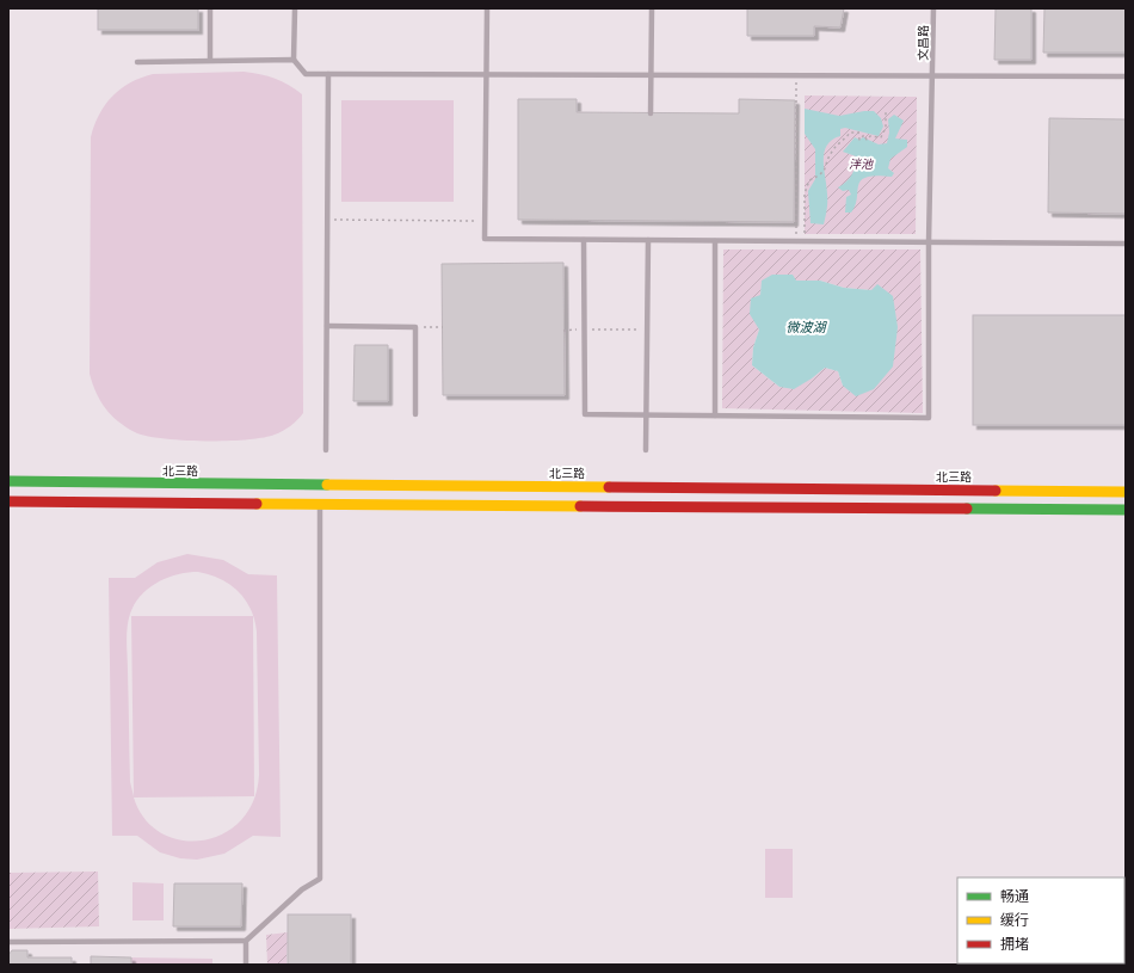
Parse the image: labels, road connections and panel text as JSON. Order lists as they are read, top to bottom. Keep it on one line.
{"streets":{"main road":["北三路"],"lane":["文昌路"]},"water":["微波湖"],"parks":["泮池"],"legend":["畅通","缓行","拥堵"]}
